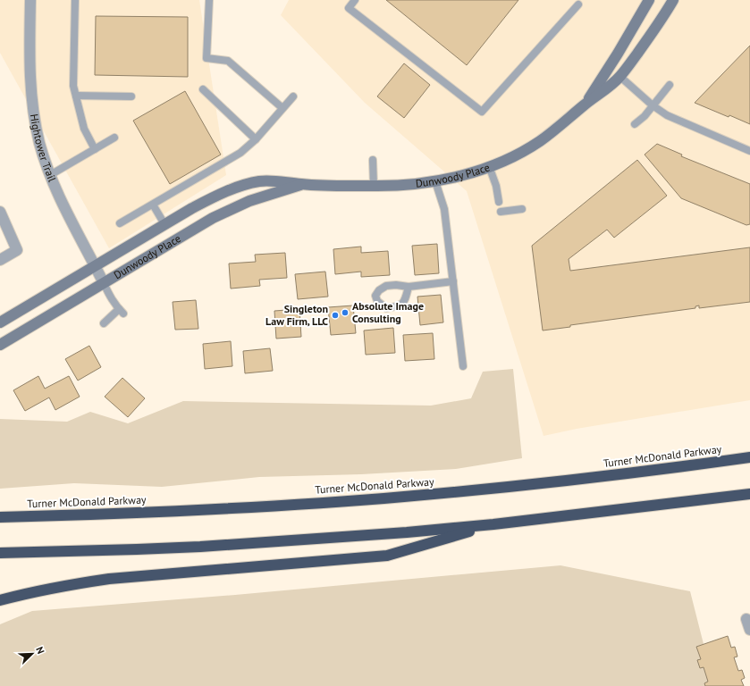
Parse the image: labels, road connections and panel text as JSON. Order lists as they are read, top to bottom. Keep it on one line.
{"streets":{"highway":["Turner McDonald Parkway"],"street":["Hightower Trail","Dunwoody Place"]},"crossings":[["Hightower Trail","Dunwoody Place"]],"places":["Absolute Image Consulting","Singleton Law Firm, LLC"],"north":"top right"}
